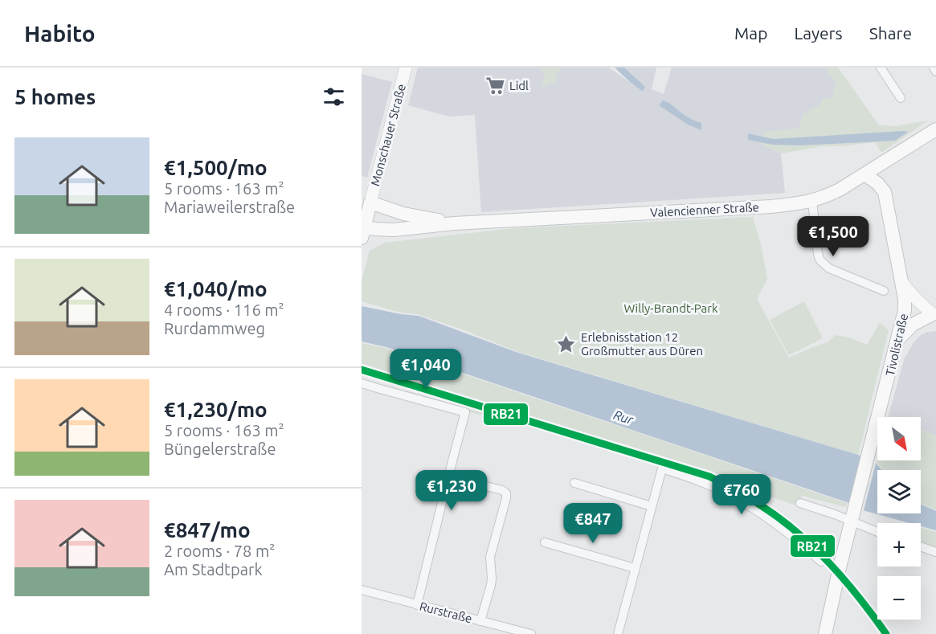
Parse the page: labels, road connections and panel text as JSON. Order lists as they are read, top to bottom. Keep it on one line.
{"streets":{"main road":["Valencienner Straße","Tivolistraße"],"street":["Monschauer Straße","Rurstraße"]},"crossings":[["Monschauer Straße","Valencienner Straße"],["Valencienner Straße","Tivolistraße"]],"water":["Rur"],"parks":["Willy-Brandt-Park"],"places":{"supermarket":["Lidl"],"place":["Erlebnisstation 12 Großmutter aus Düren"]},"lines":["transit line RB21"],"north":"bottom right","page":{"header":"Habito","nav":["Map","Layers","Share"],"heading":"5 homes","list":[{"name":"€1,500/mo","note":"5 rooms · 163 m² · Mariaweilerstraße"},{"name":"€1,040/mo","note":"4 rooms · 116 m² · Rurdammweg"},{"name":"€1,230/mo","note":"5 rooms · 163 m² · Büngelerstraße"},{"name":"€847/mo","note":"2 rooms · 78 m² · Am Stadtpark"}],"price":["€1,500","€1,040","€1,230","€760","€847"],"map_buttons":["+","−"]}}
